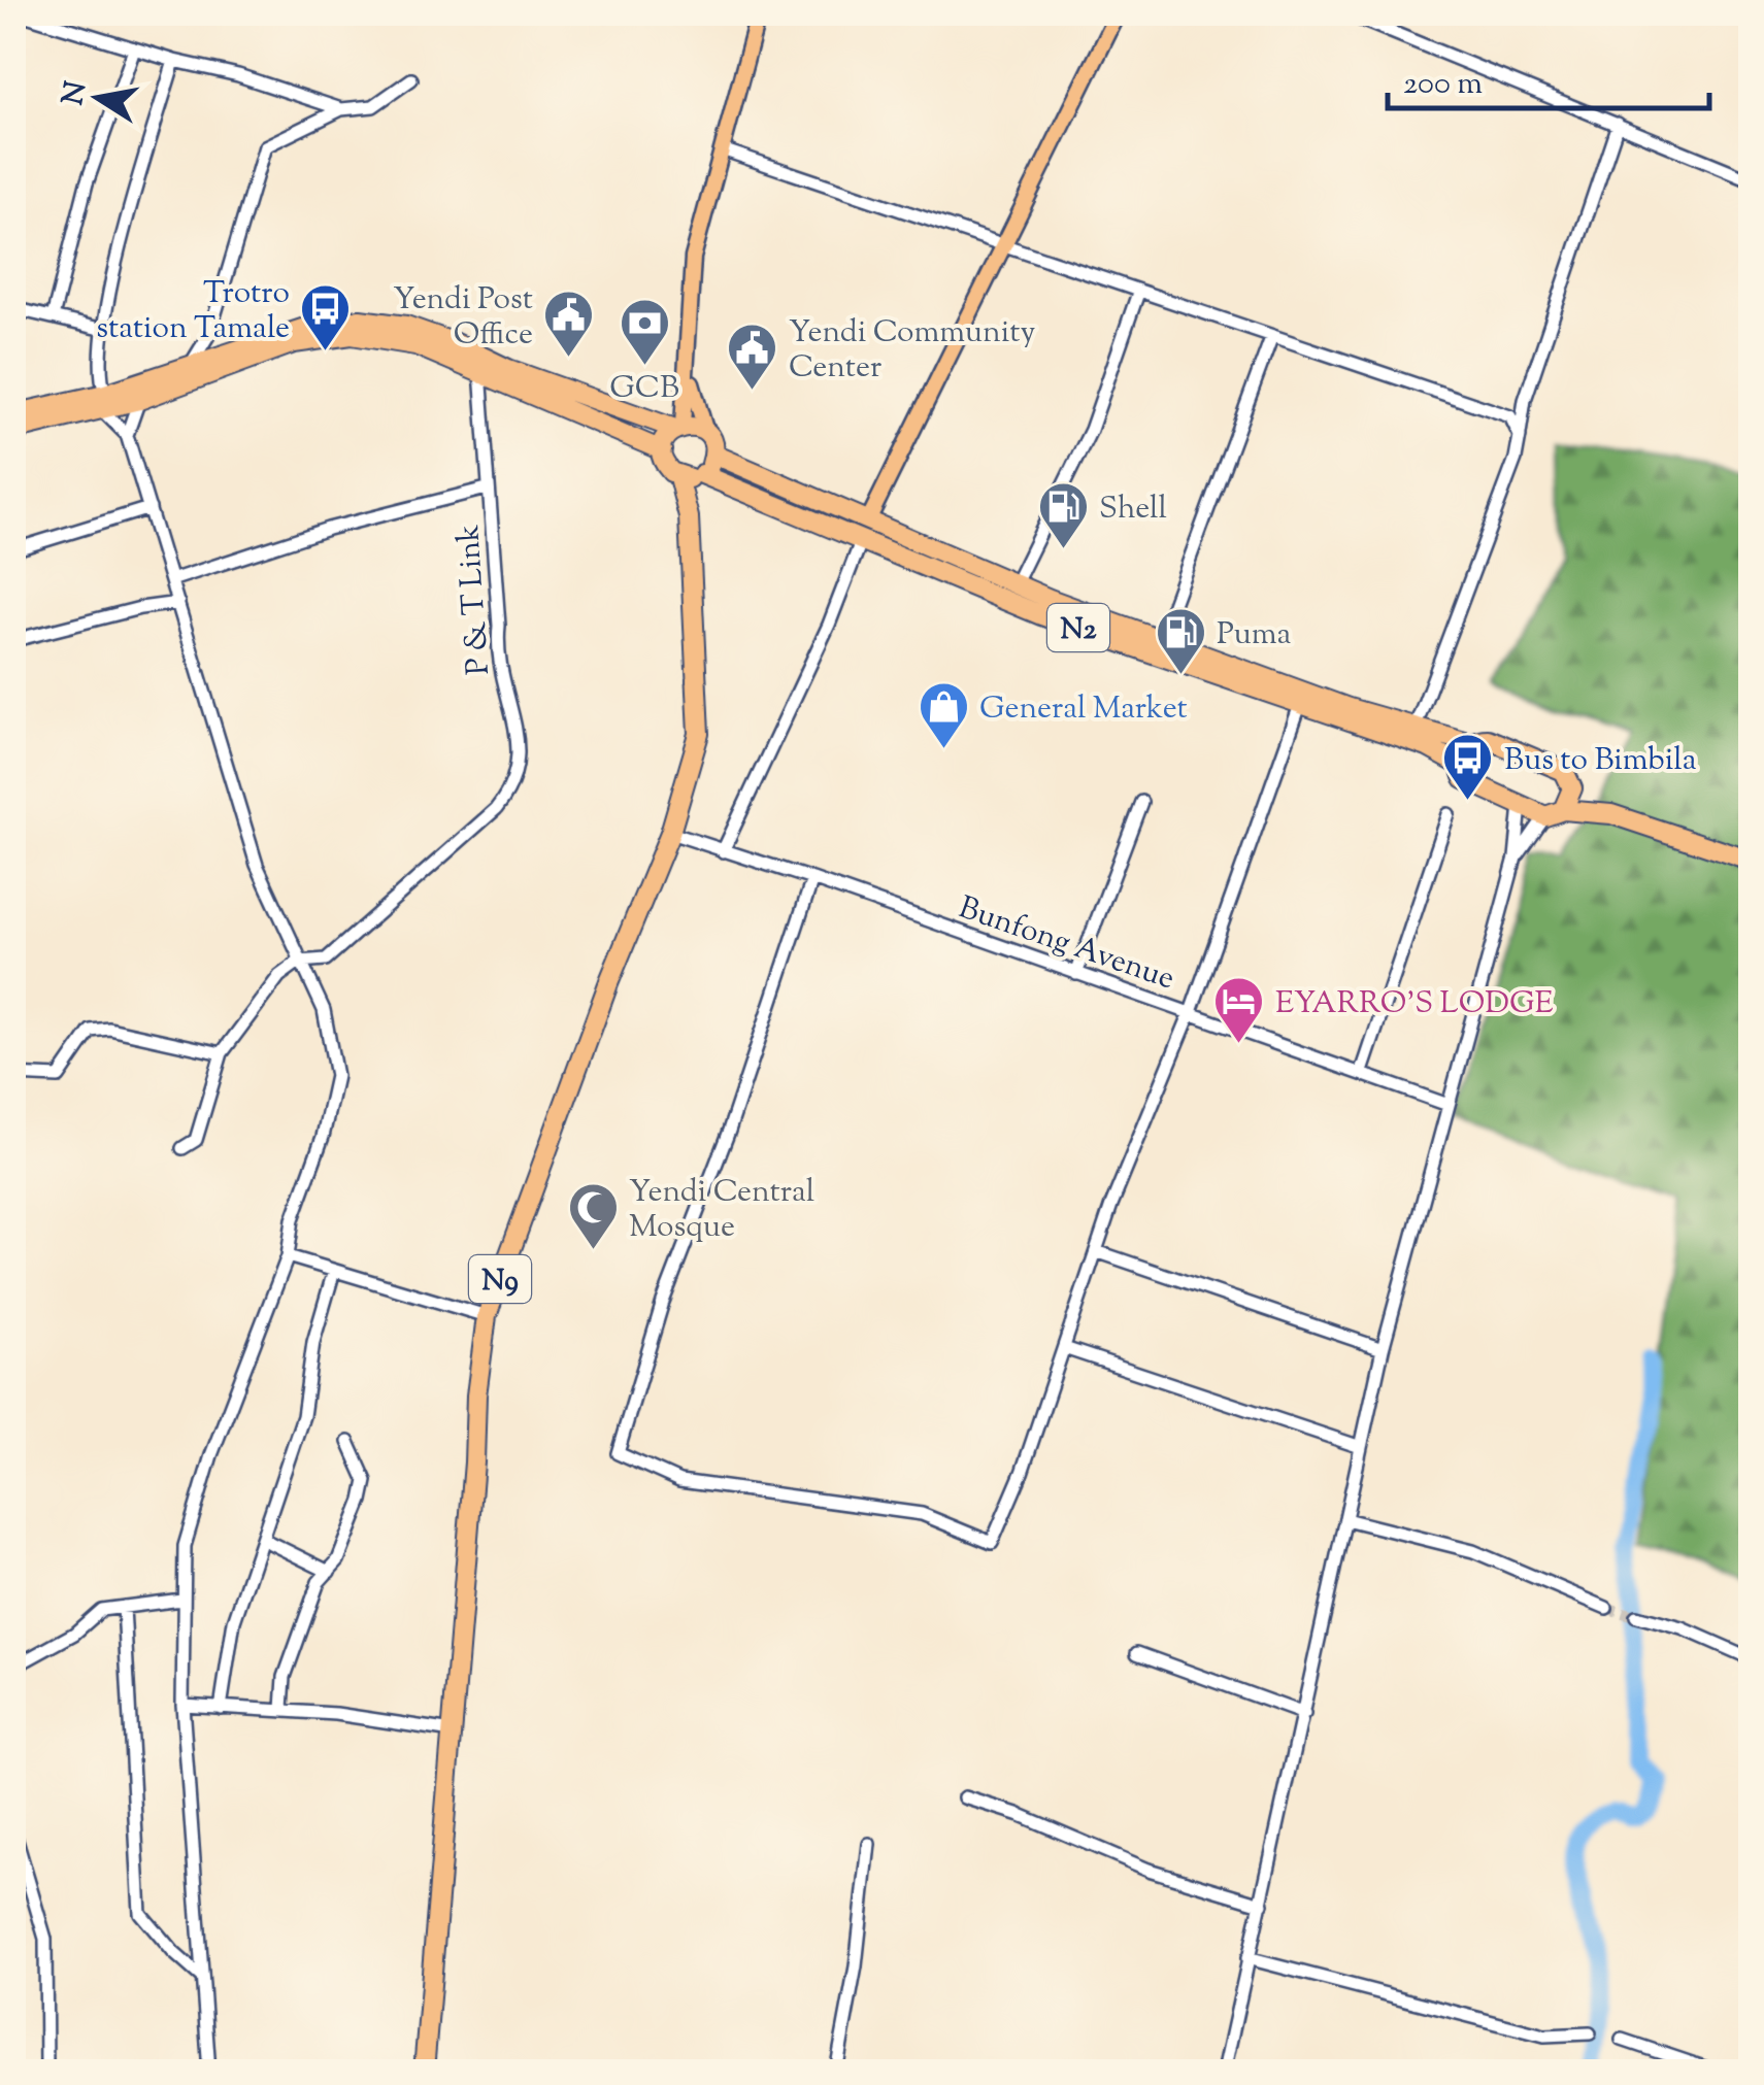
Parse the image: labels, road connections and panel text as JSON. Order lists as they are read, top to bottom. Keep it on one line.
{"streets":{"highway":["N2","N9"],"street":["P & T Link","Bunfong Avenue"]},"crossings":[["N2","N9"],["Bunfong Avenue","N9"]],"places":{"bus stop":["Trotro station Tamale","Bus to Bimbila"],"public building":["Yendi Post Office","Yendi Community Center"],"bank":["GCB"],"fuel station":["Shell","Puma"],"shop":["General Market"],"hotel":["EYARRO'S LODGE"],"mosque":["Yendi Central Mosque"]},"scale_bar":"200 m","north":"left"}
